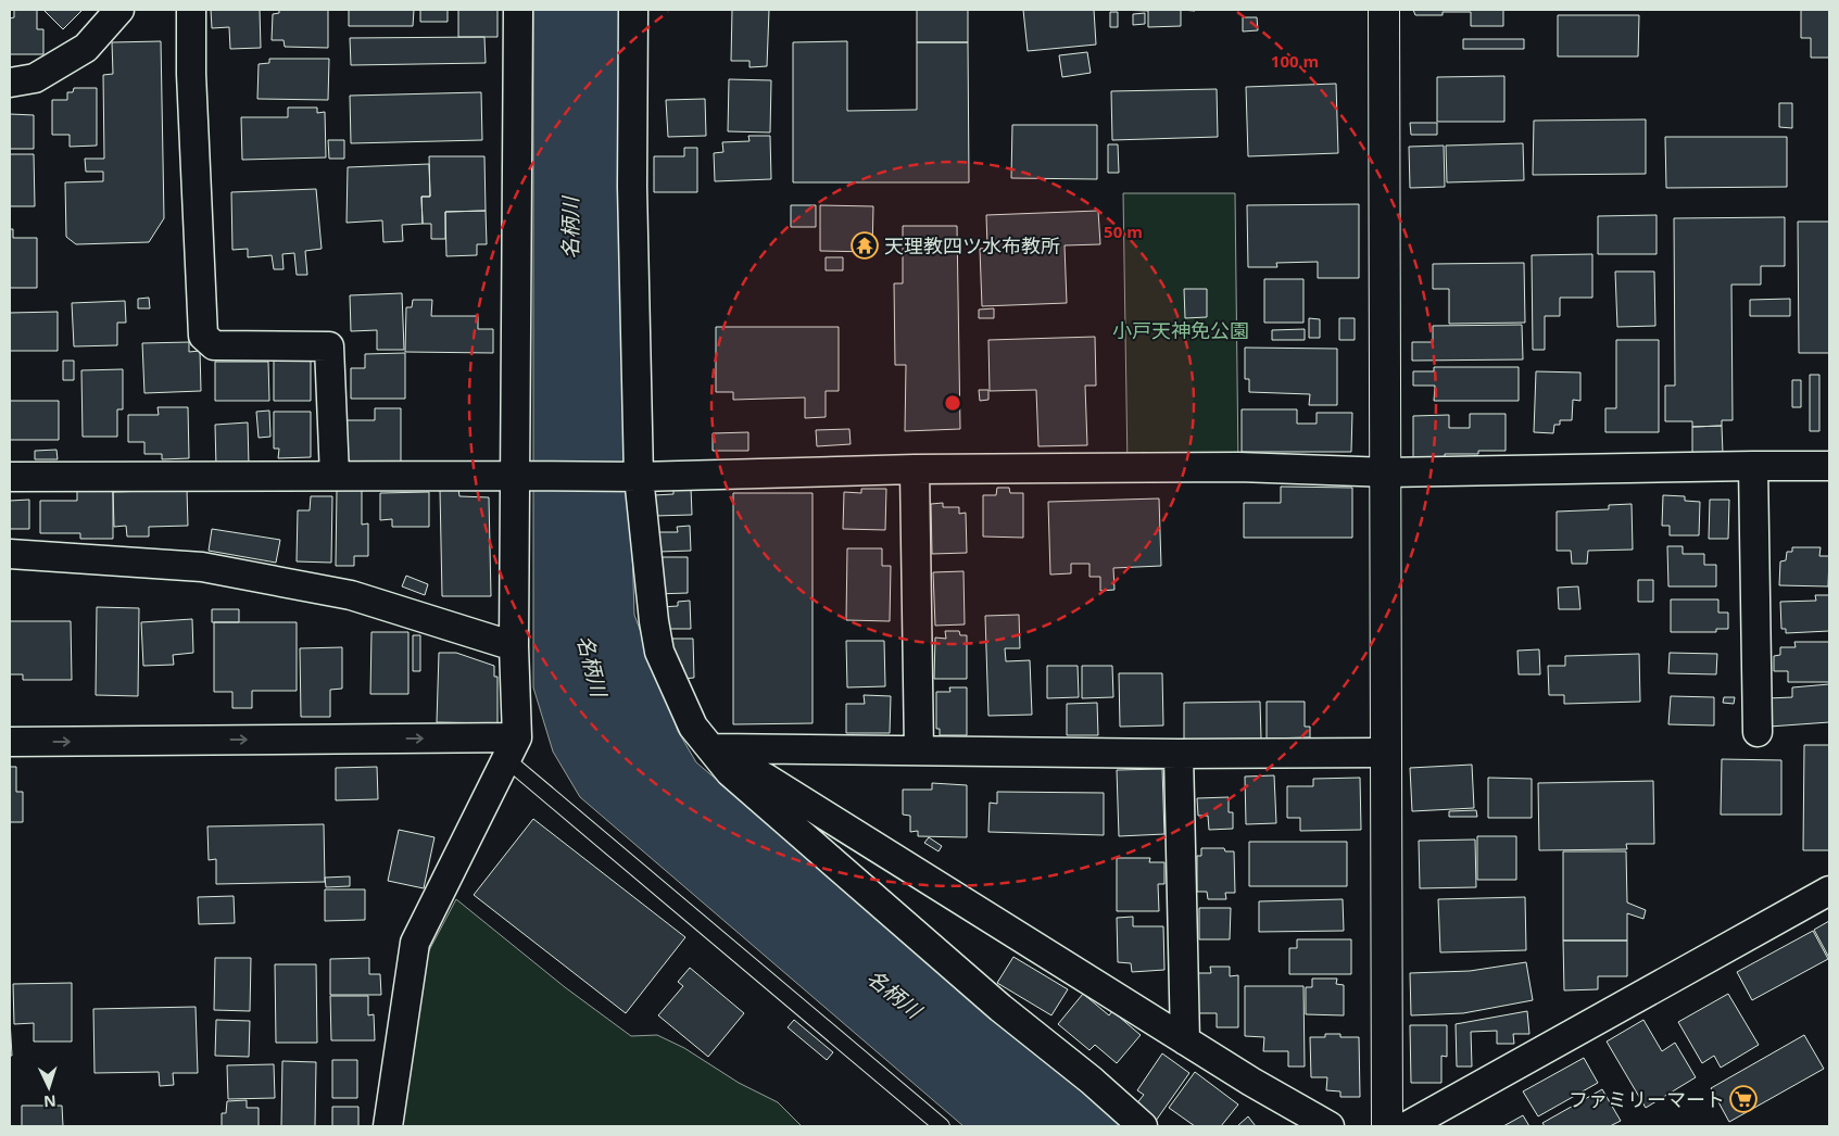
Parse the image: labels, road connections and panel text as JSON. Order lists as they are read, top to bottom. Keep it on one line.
{"water":["名柄川"],"parks":["小戸天神免公園"],"places":{"temple":["天理教四ツ水布教所"],"supermarket":["ファミリーマート"]},"north":"bottom","rings":["100 m","50 m"]}
